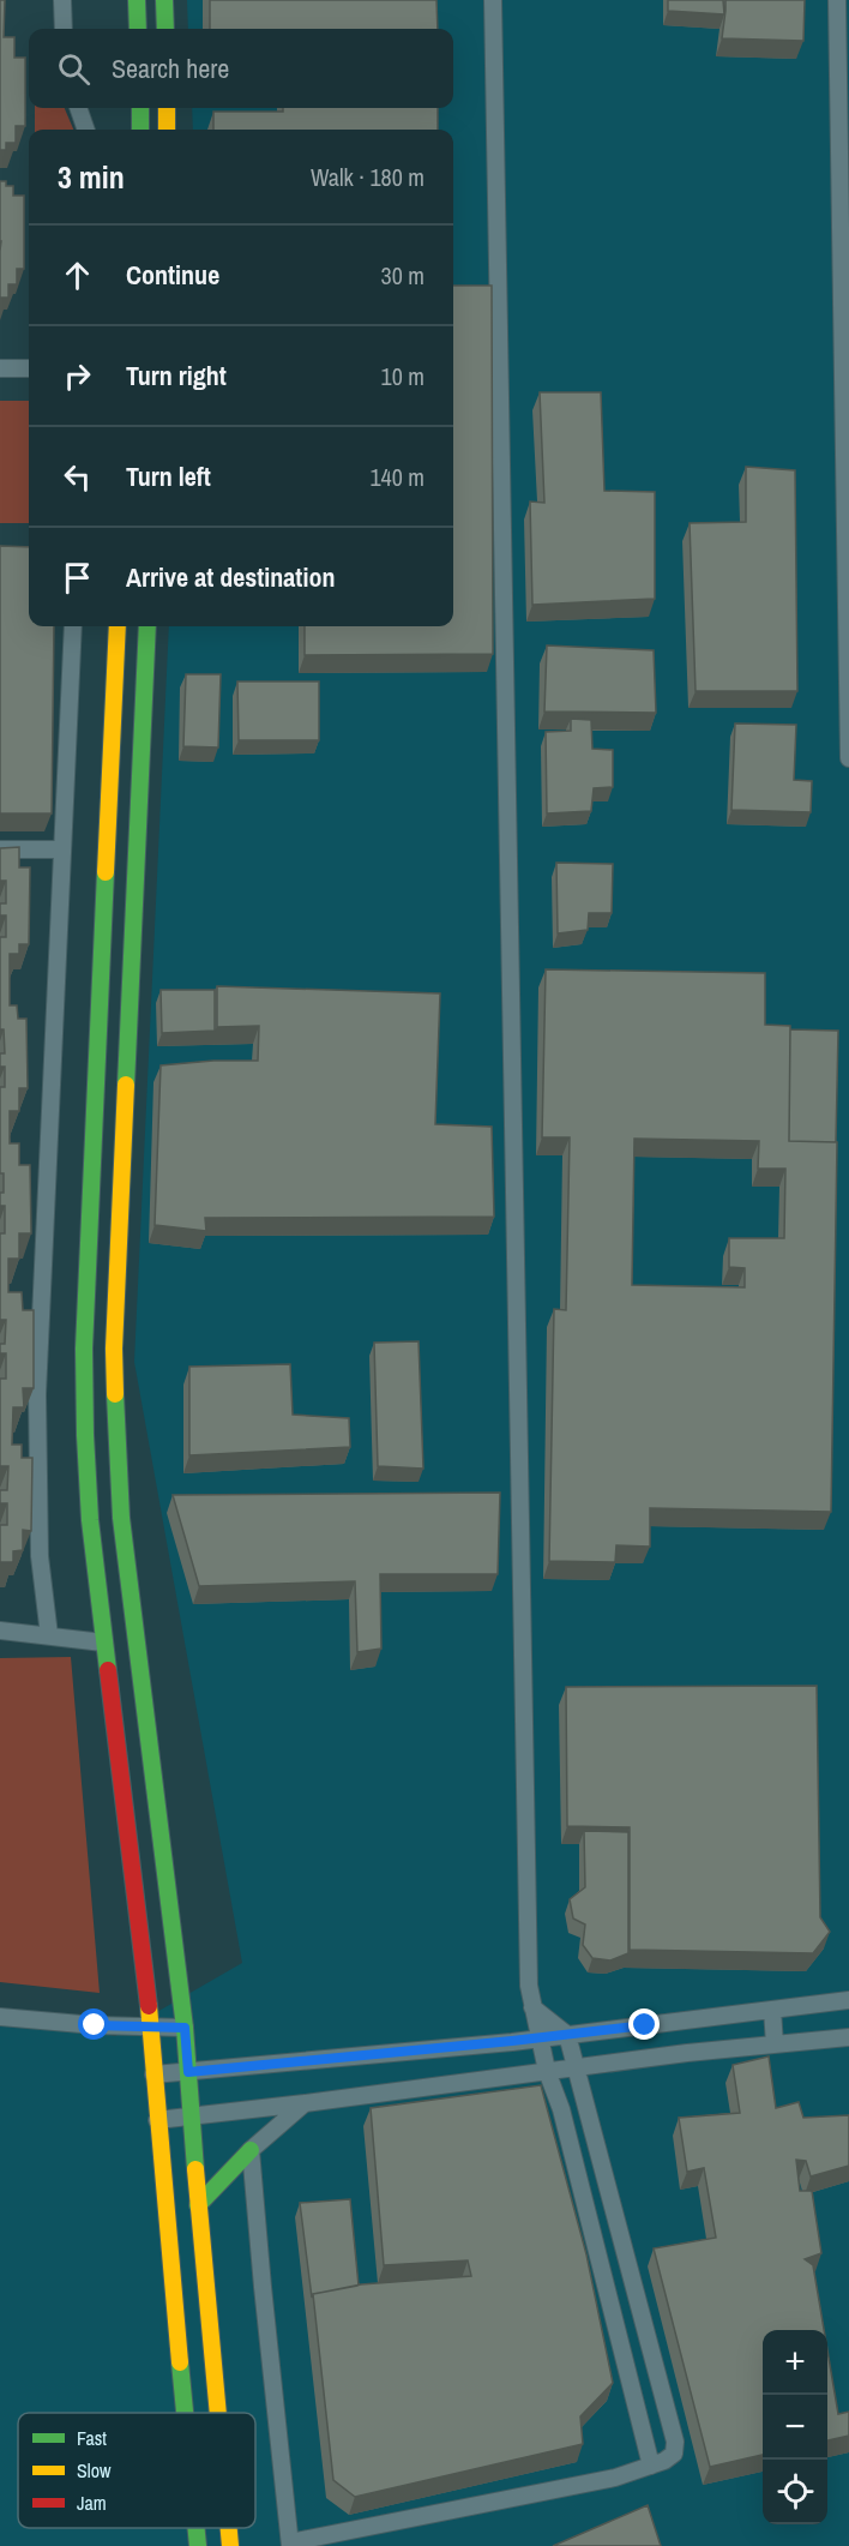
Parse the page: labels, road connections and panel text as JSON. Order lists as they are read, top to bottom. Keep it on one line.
{"legend":["Fast","Slow","Jam"],"page":{"search":"Search here","heading":["3 min","Walk · 180 m"],"list":[["Continue","30 m"],["Turn right","10 m"],["Turn left","140 m"],"Arrive at destination"],"map_buttons":["+","−"]}}
